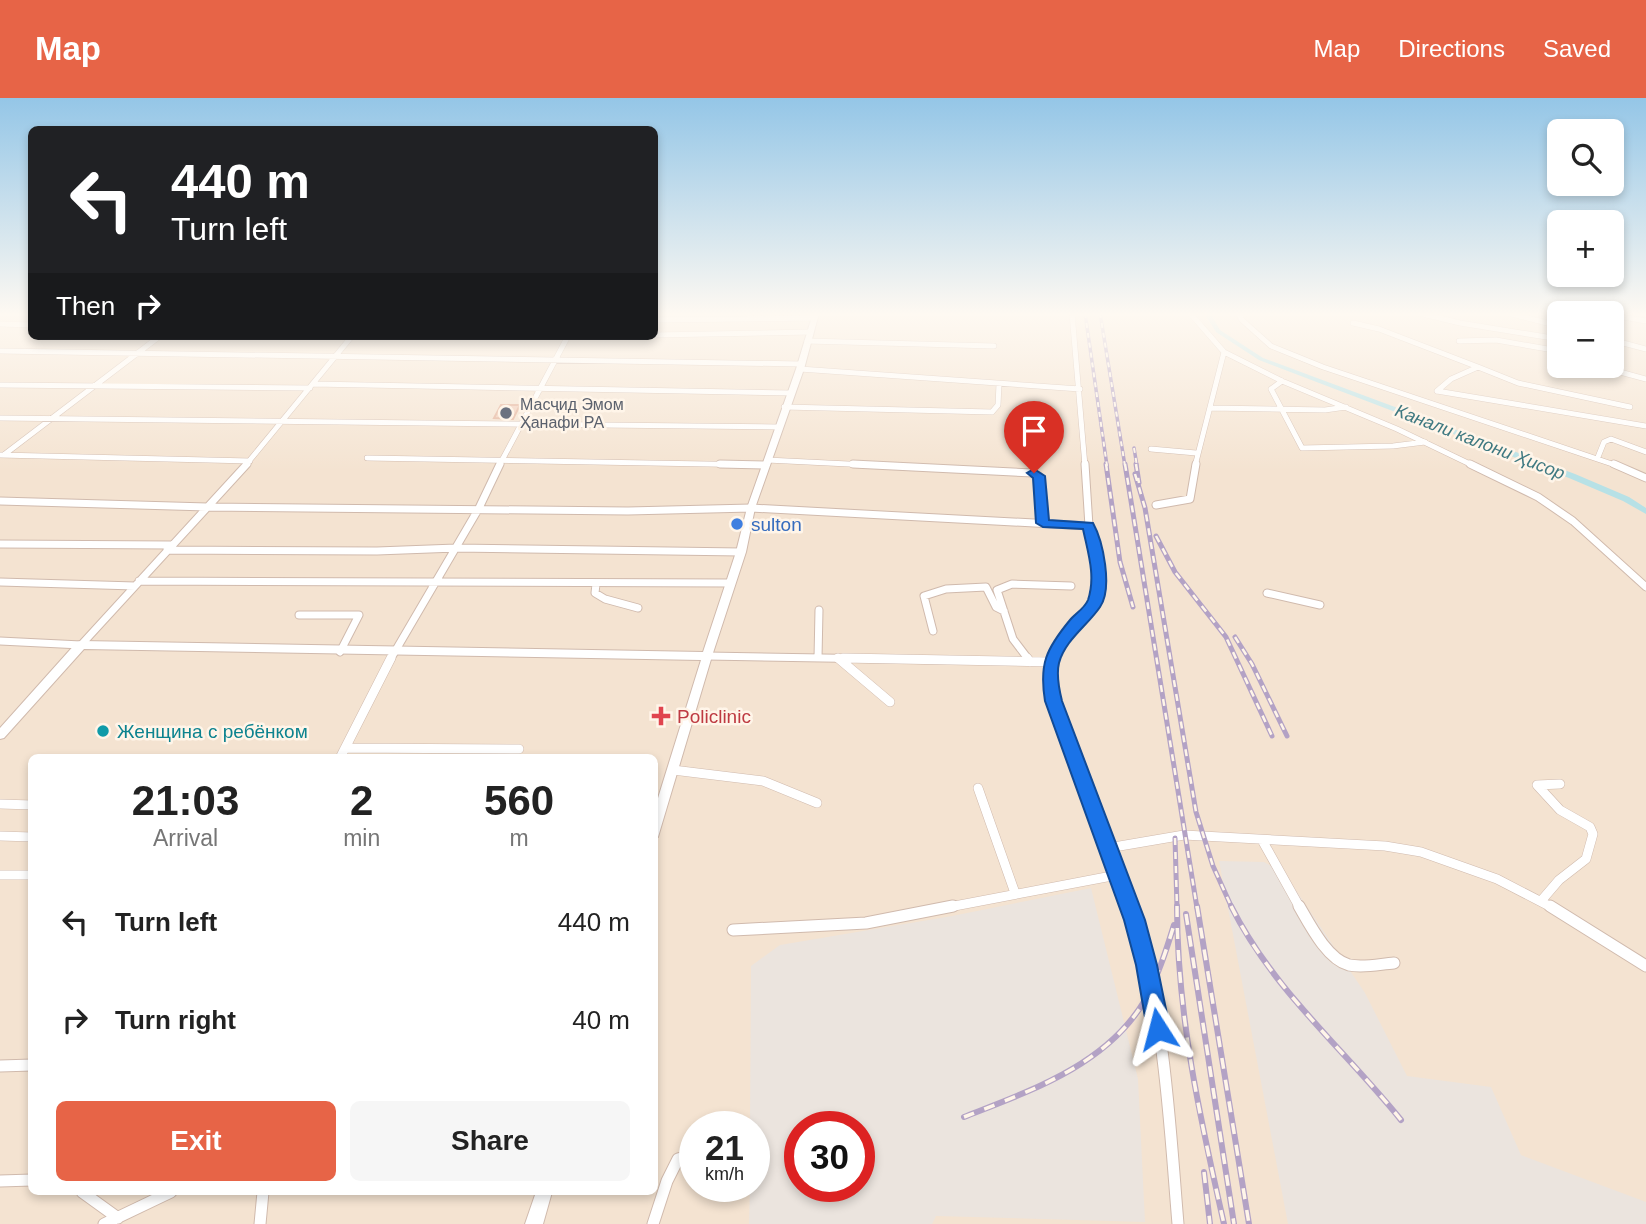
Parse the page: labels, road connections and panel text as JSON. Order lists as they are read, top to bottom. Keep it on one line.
{"water":["Канали калони Ҳисор"],"places":{"other":["Масҷид Эмом Ҳанафи РА","sulton","Женщина с ребёнком"],"health":["Policlinic"]},"page":{"header":"Map","nav":["Map","Directions","Saved"],"map_buttons":["+","−"],"turn":["440 m","Turn left"],"then":"Then","eta":["21:03","Arrival","2","min","560","m"],"list":[{"name":"Turn left","value":"440 m"},{"name":"Turn right","value":"40 m"}],"buttons":["Exit","Share"],"speed":"21 km/h","limit":"30"}}
